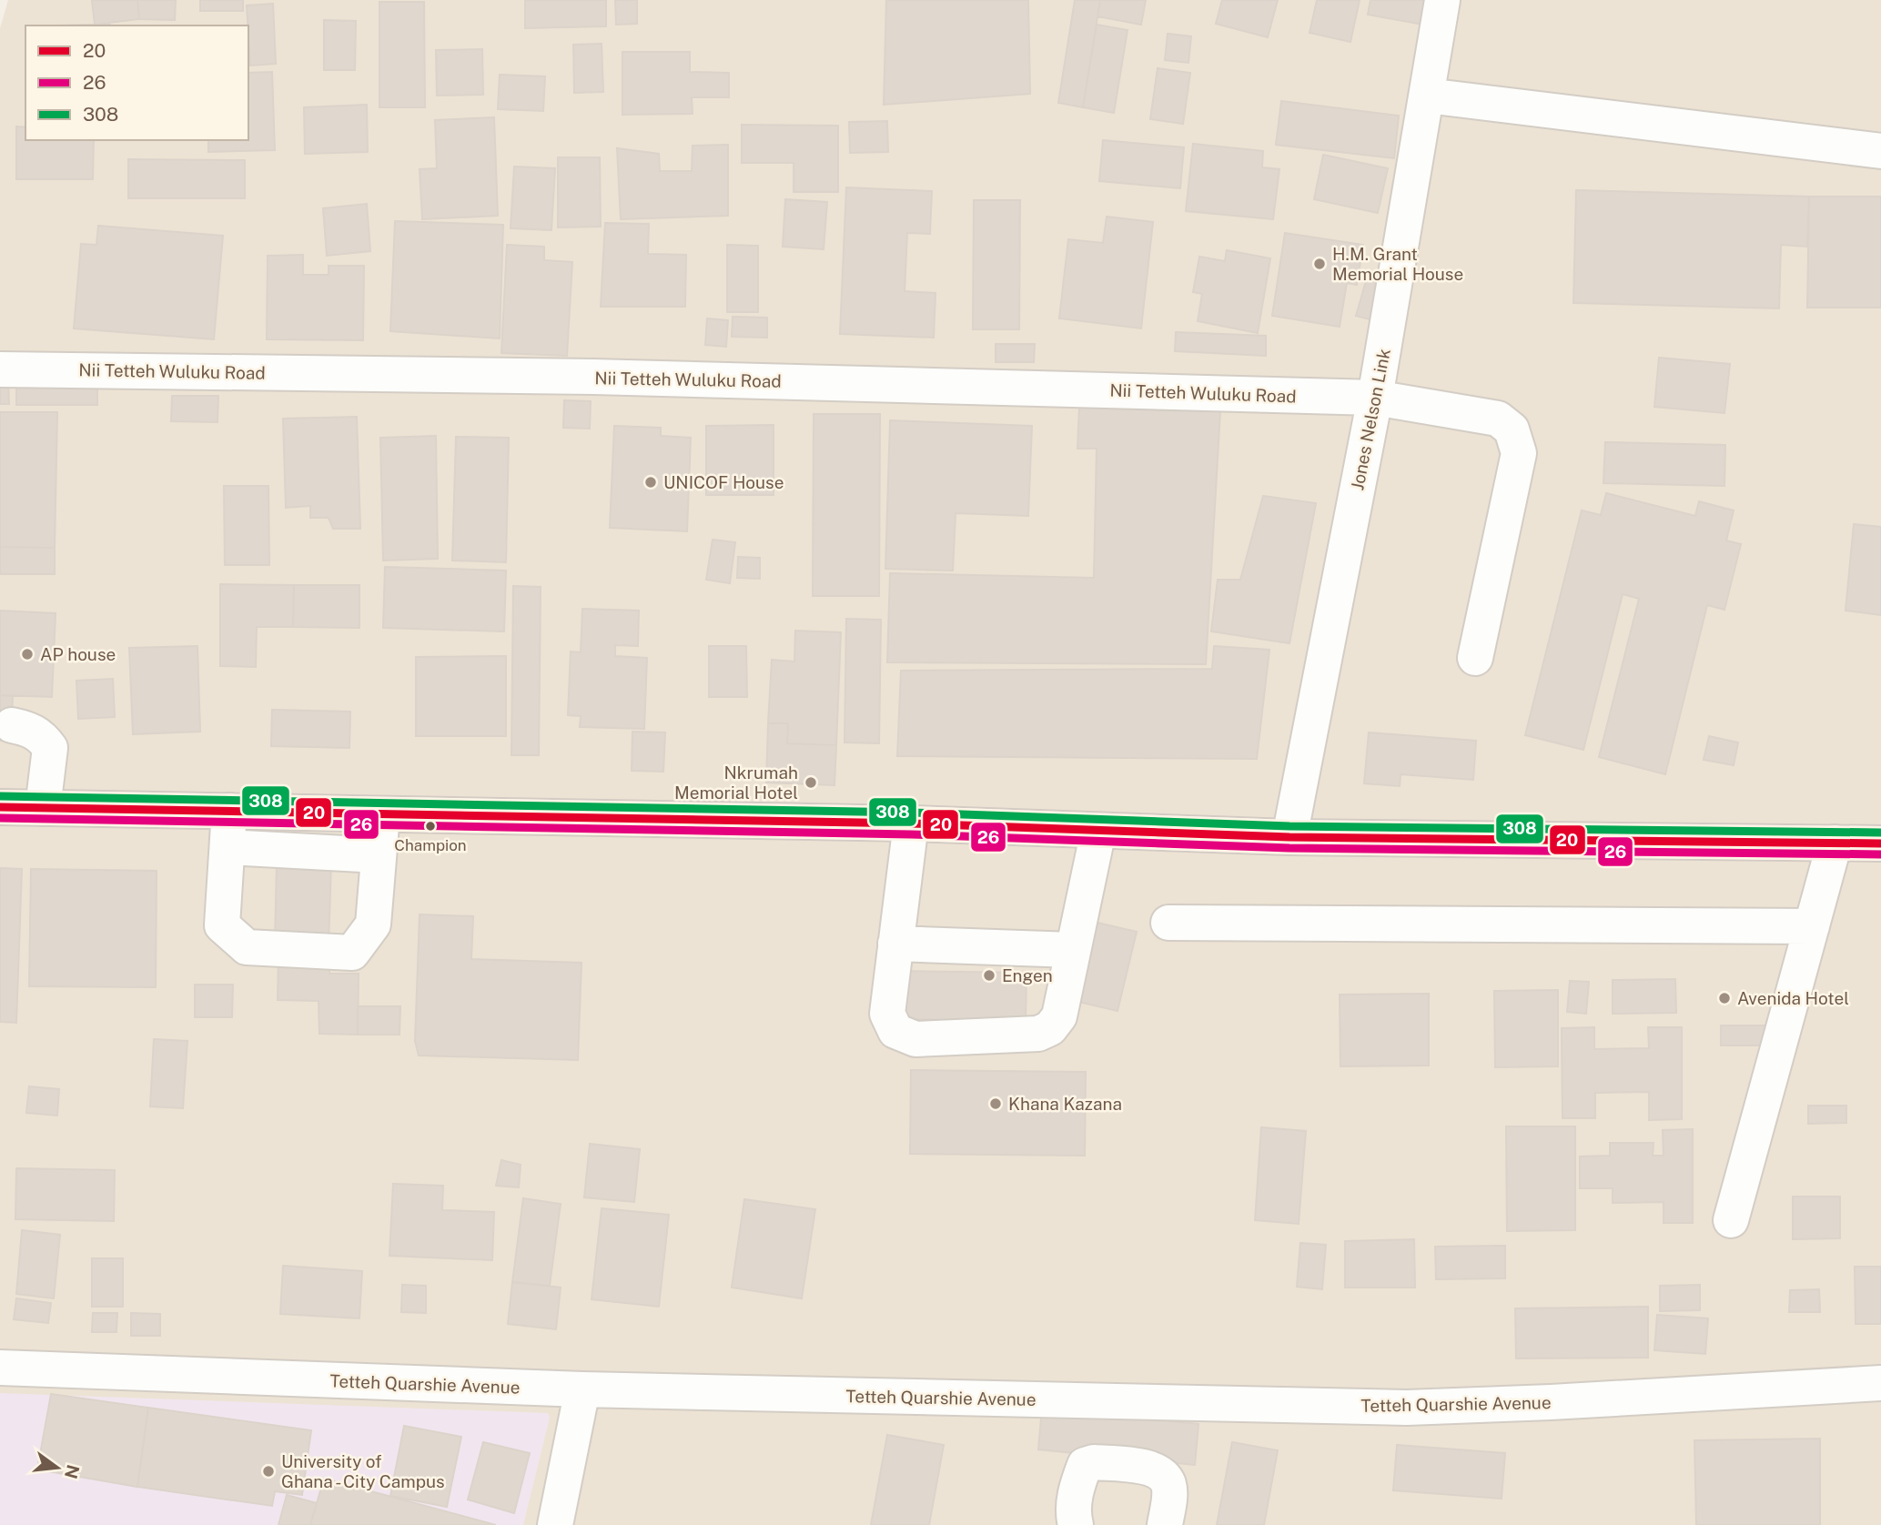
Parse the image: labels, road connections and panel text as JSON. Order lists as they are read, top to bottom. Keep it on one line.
{"streets":{"street":["Nii Tetteh Wuluku Road","Jones Nelson Link","Tetteh Quarshie Avenue"]},"crossings":[["Nii Tetteh Wuluku Road","Jones Nelson Link"]],"places":["H.M. Grant Memorial House","UNICOF House","AP house","Nkrumah Memorial Hotel","Champion","Engen","Avenida Hotel","Khana Kazana","University of Ghana - City Campus"],"lines":["transit line 308","transit line 20","transit line 26"],"legend":["20","26","308"],"north":"right"}
